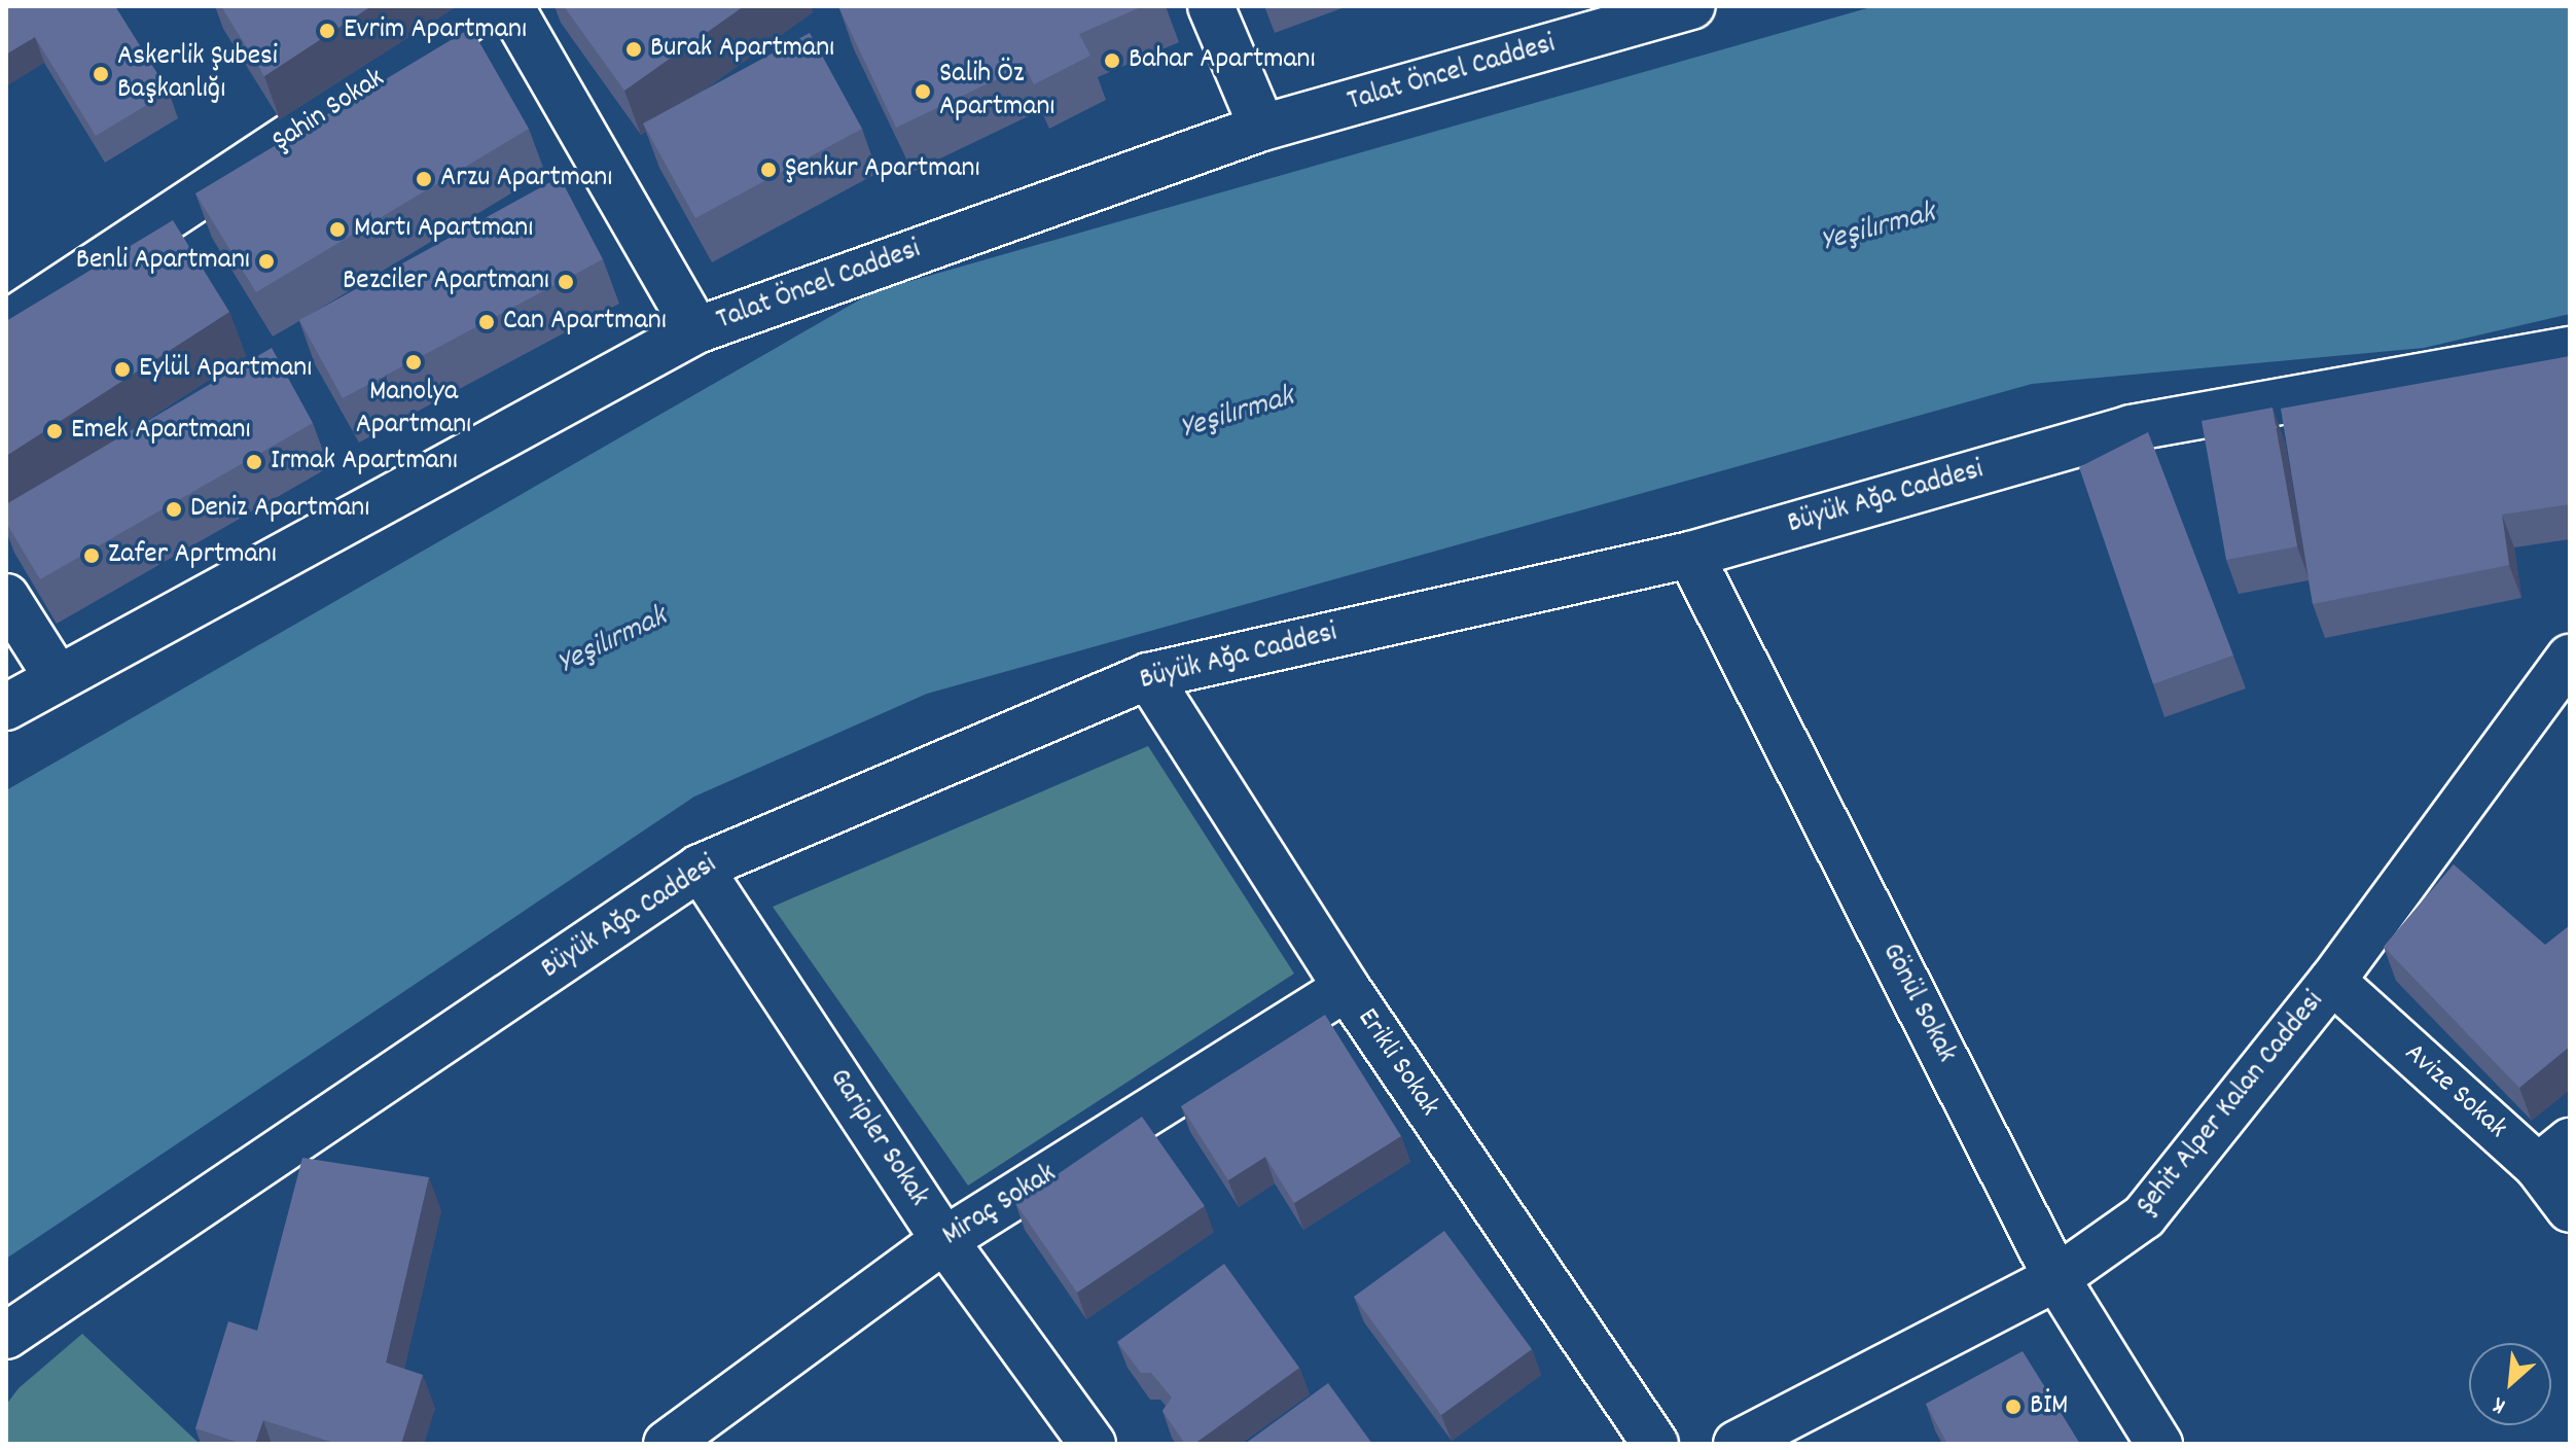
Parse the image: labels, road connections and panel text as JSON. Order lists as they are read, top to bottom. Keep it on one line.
{"streets":{"street":["Talat Öncel Caddesi","Şahin Sokak","Büyük Ağa Caddesi","Gönül Sokak","Erikli Sokak","Avize Sokak","Şehit Alper Kalan Caddesi","Garipler Sokak","Miraç Sokak"]},"crossings":[["Büyük Ağa Caddesi","Gönül Sokak"],["Büyük Ağa Caddesi","Erikli Sokak"],["Büyük Ağa Caddesi","Garipler Sokak"],["Gönül Sokak","Şehit Alper Kalan Caddesi"],["Erikli Sokak","Miraç Sokak"],["Avize Sokak","Şehit Alper Kalan Caddesi"],["Garipler Sokak","Miraç Sokak"]],"water":["Yeşilırmak"],"places":["Evrim Apartmanı","Burak Apartmanı","Bahar Apartmanı","Askerlik Şubesi Başkanlığı","Salih Öz Apartmanı","Şenkur Apartmanı","Arzu Apartmanı","Martı Apartmanı","Benli Apartmanı","Bezciler Apartmanı","Can Apartmanı","Manolya Apartmanı","Eylül Apartmanı","Emek Apartmanı","Irmak Apartmanı","Deniz Apartmanı","Zafer Aprtmanı","BİM"],"north":"bottom left"}
